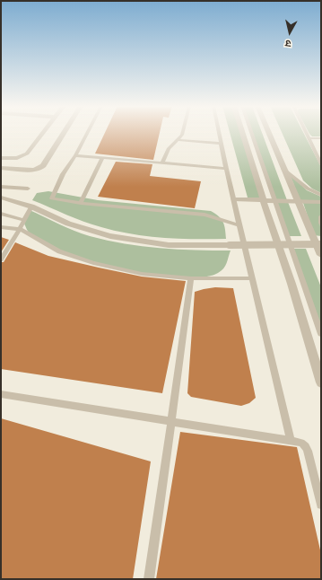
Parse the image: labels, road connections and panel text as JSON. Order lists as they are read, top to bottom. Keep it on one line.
{"north":"bottom"}
